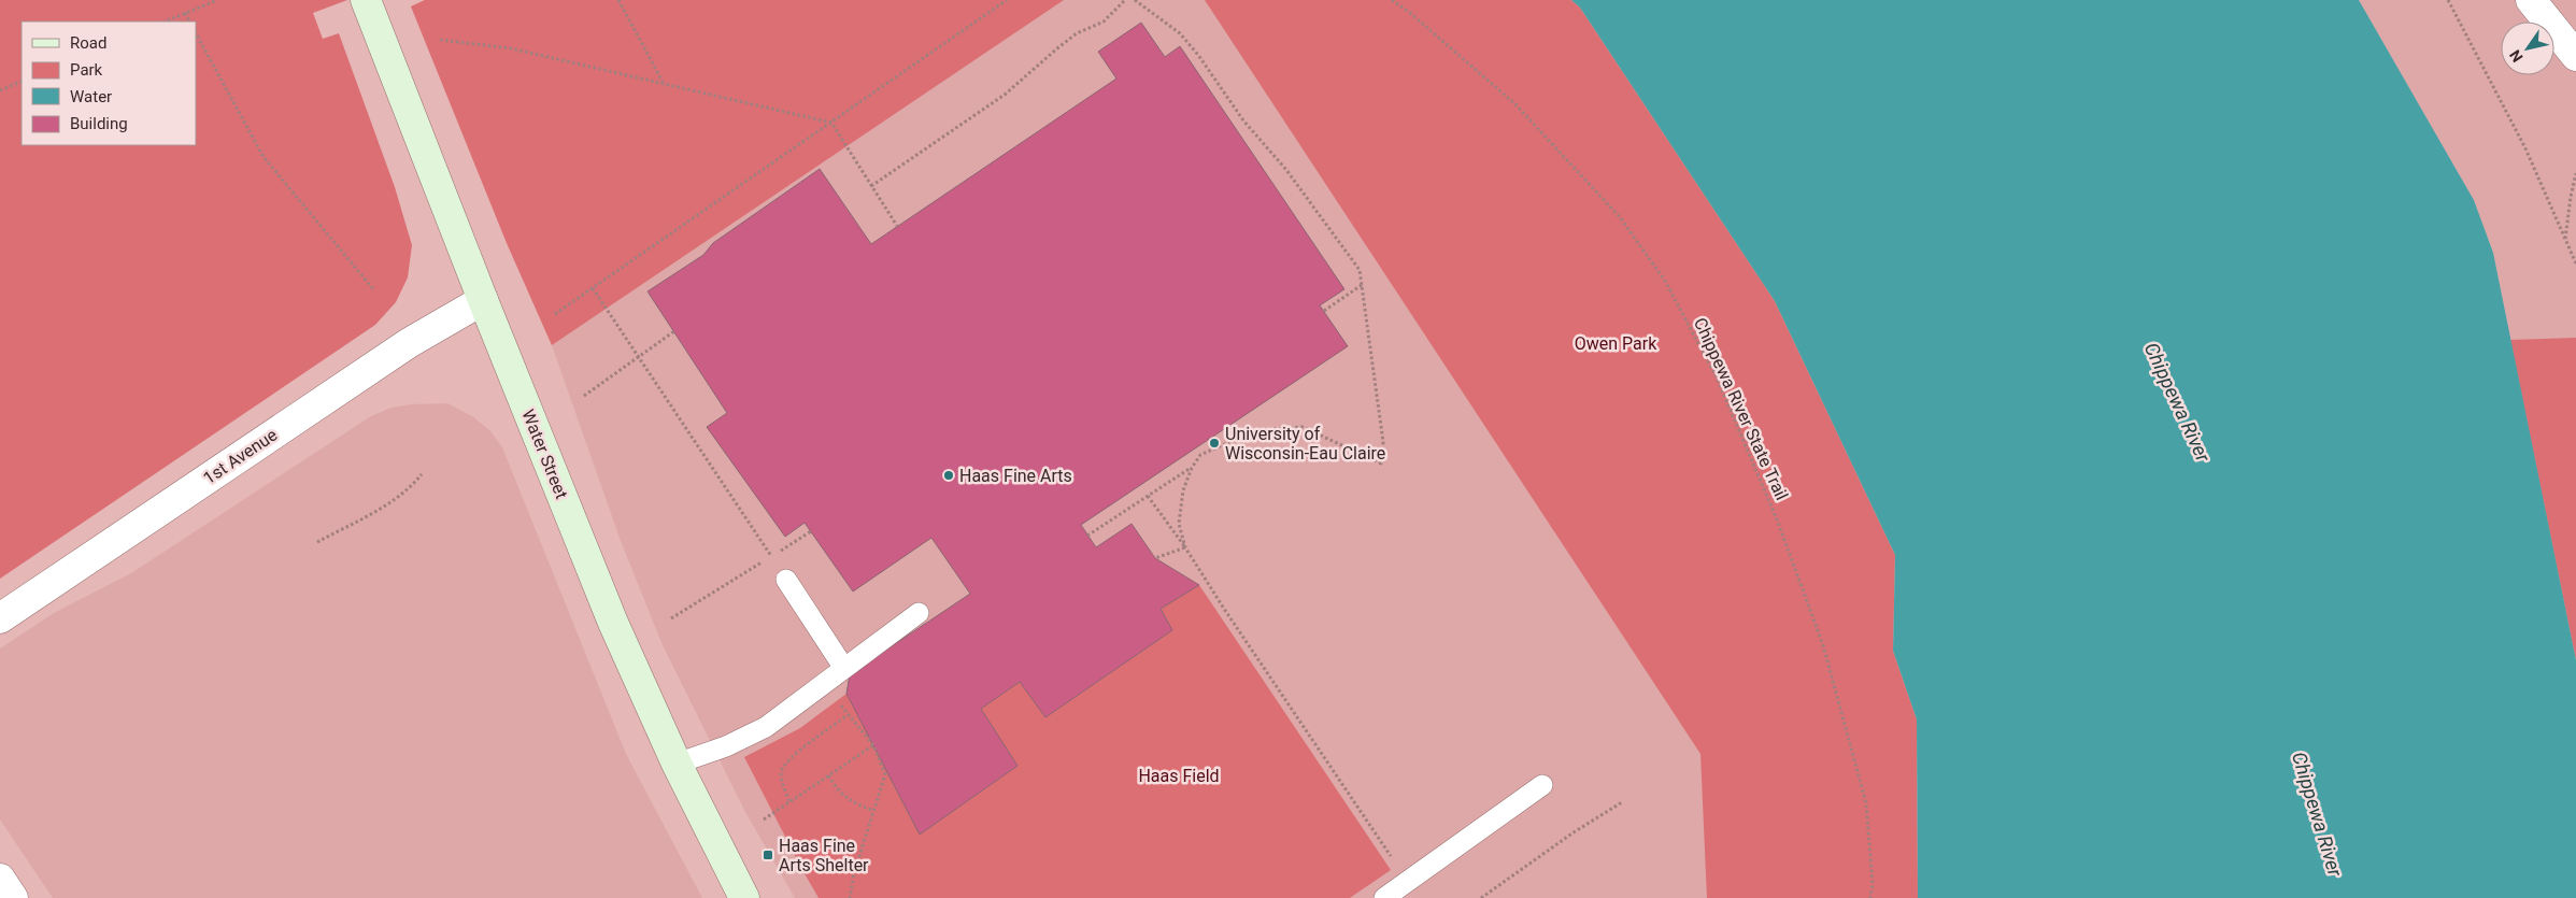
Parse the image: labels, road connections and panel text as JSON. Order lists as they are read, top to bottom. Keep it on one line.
{"streets":{"main road":["Water Street"],"street":["1st Avenue"],"path":["Chippewa River State Trail"]},"crossings":[["Water Street","1st Avenue"]],"water":["Chippewa River"],"parks":["Owen Park","Haas Field"],"places":{"other":["University of Wisconsin-Eau Claire","Haas Fine Arts"],"transit":["Haas Fine Arts Shelter"]},"legend":["Road","Park","Water","Building"],"north":"bottom left"}
